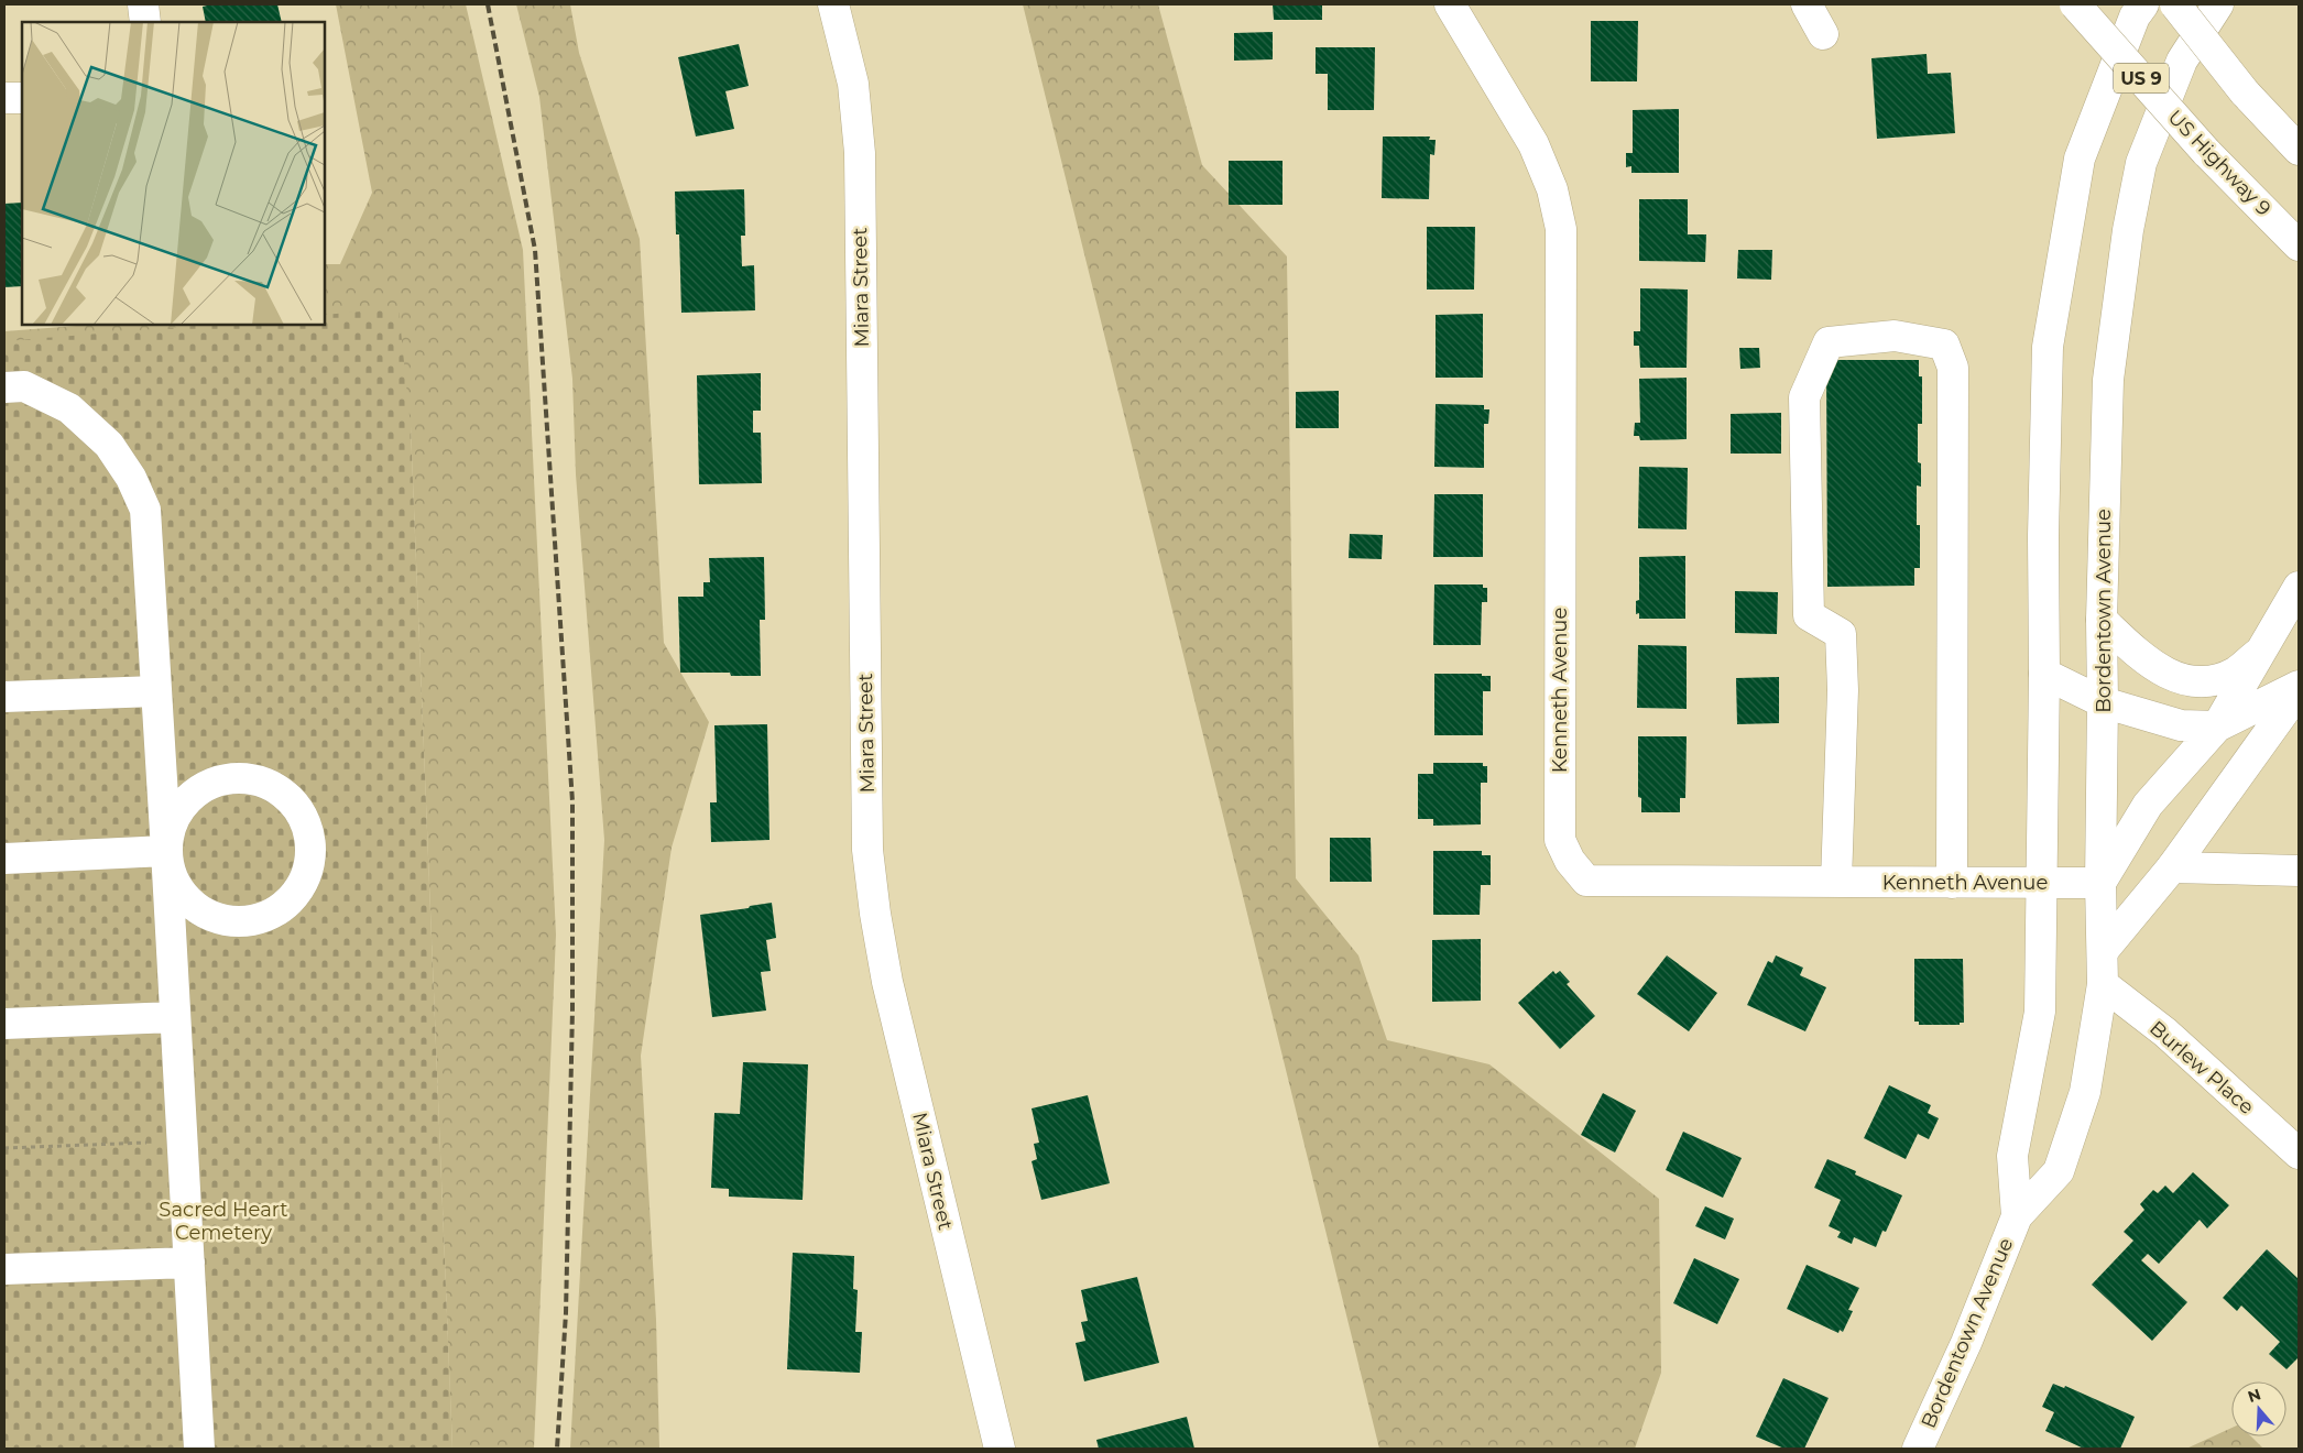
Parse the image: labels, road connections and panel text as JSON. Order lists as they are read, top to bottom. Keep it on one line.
{"streets":{"main road":["US 9","US Highway 9","Miara Street","Bordentown Avenue","Kenneth Avenue","Burlew Place"]},"crossings":[["Bordentown Avenue","Kenneth Avenue"],["Bordentown Avenue","Burlew Place"]],"parks":["Sacred Heart Cemetery"],"north":"top"}
